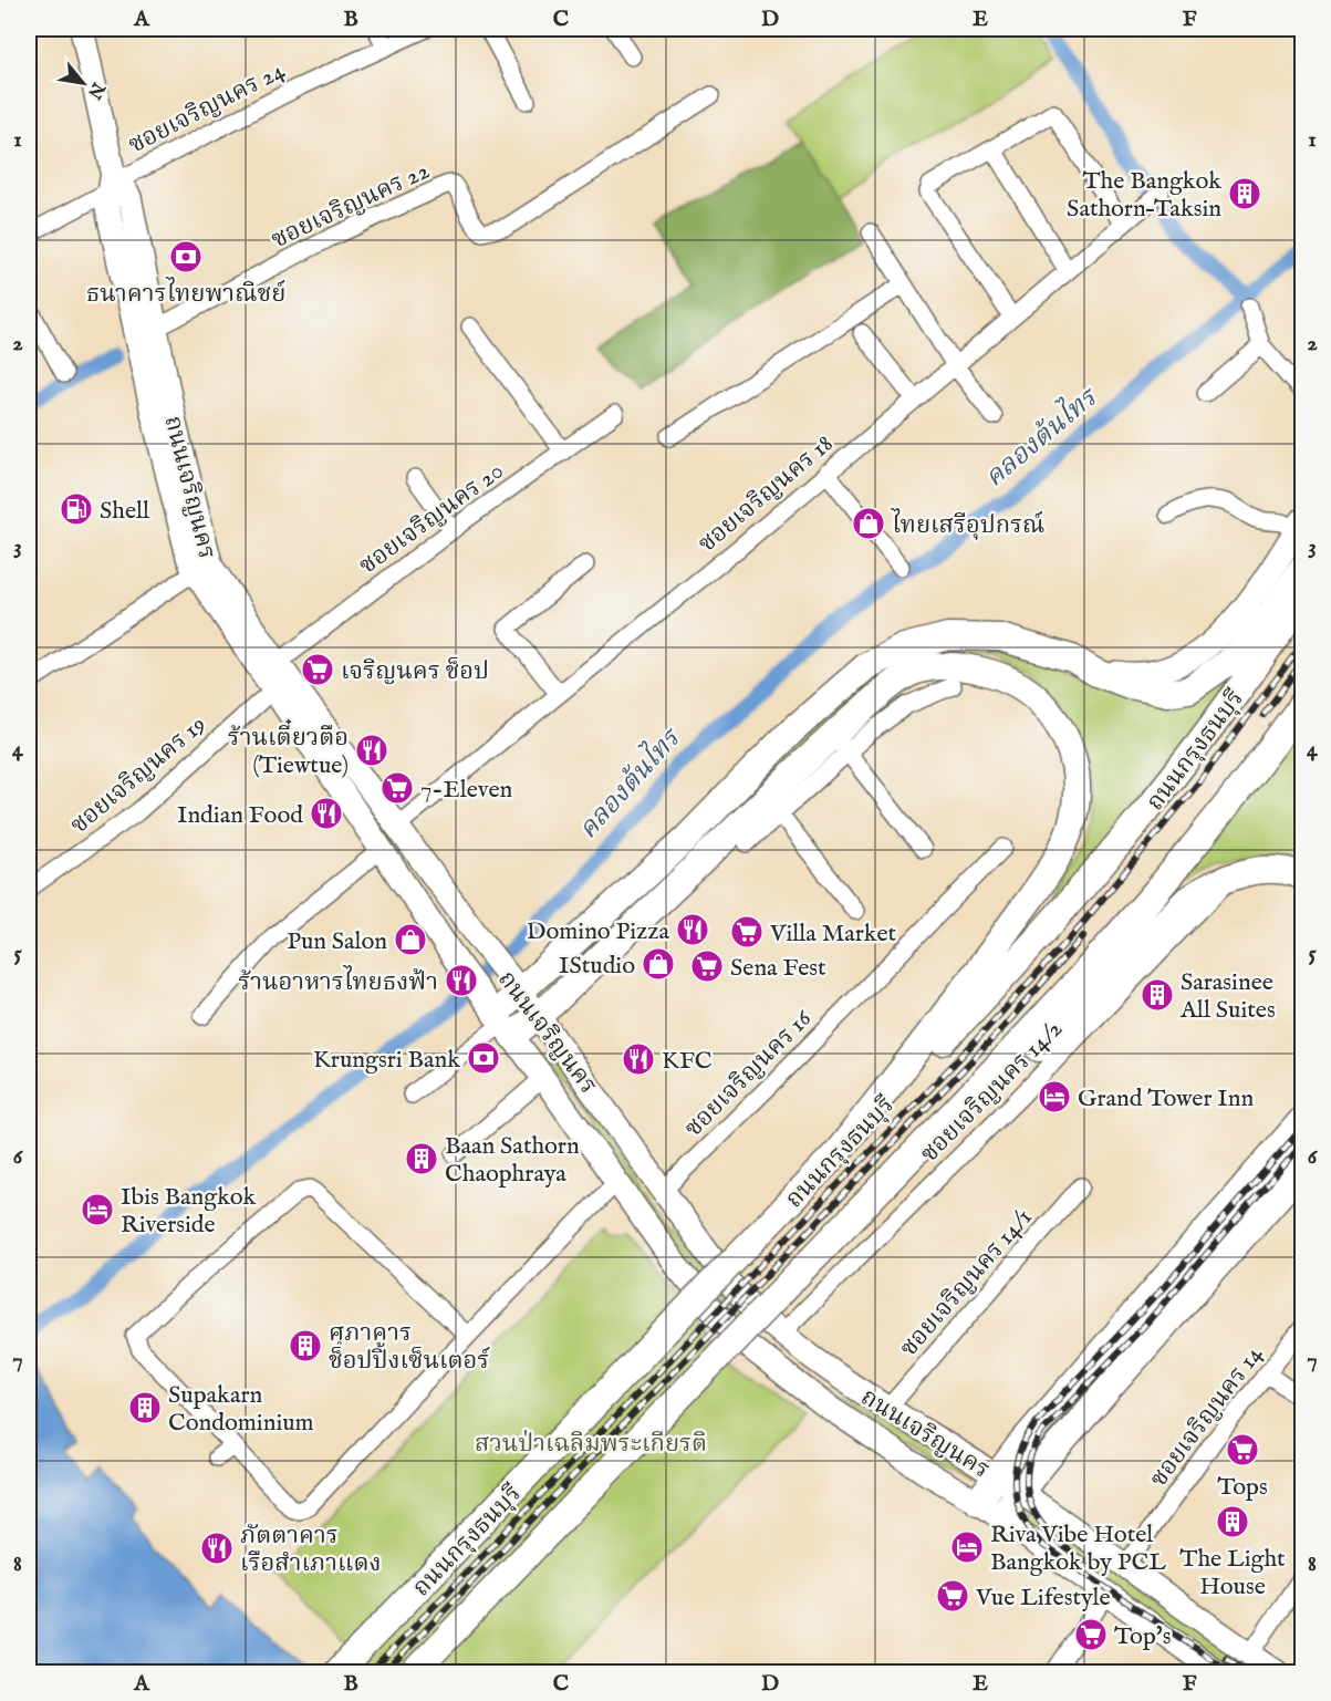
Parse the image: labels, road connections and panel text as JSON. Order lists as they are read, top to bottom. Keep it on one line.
{"streets":{"main road":["ถนนเจริญนคร","ถนนกรุงธนบุรี"],"street":["ซอยเจริญนคร 24","ซอยเจริญนคร 22","ซอยเจริญนคร 18","ซอยเจริญนคร 20","ซอยเจริญนคร 19","ซอยเจริญนคร 16","ซอยเจริญนคร 14/2","ซอยเจริญนคร 14/1","ซอยเจริญนคร 14"]},"crossings":[["ซอยเจริญนคร 24","ถนนเจริญนคร"],["ซอยเจริญนคร 22","ถนนเจริญนคร"],["ถนนเจริญนคร","ซอยเจริญนคร 18"],["ถนนเจริญนคร","ซอยเจริญนคร 20"],["ถนนเจริญนคร","ซอยเจริญนคร 19"],["ถนนเจริญนคร","ซอยเจริญนคร 16"],["ถนนเจริญนคร","ซอยเจริญนคร 14/2"],["ถนนเจริญนคร","ซอยเจริญนคร 14/1"],["ถนนเจริญนคร","ซอยเจริญนคร 14"]],"water":["คลองต้นไทร"],"parks":["สวนป่าเฉลิมพระเกียรติ"],"places":{"building":["The Bangkok Sathorn–Taksin","Sarasinee All Suites","Baan Sathorn Chaophraya","ศุภาคาร ช็อปปิ้งเซ็นเตอร์","Supakarn Condominium","The Light House"],"bank":["ธนาคารไทยพาณิชย์","Krungsri Bank"],"fuel station":["Shell"],"shop":["ไทยเสรีอุปกรณ์","Pun Salon","IStudio"],"supermarket":["เจริญนคร ช็อป","7-Eleven","Villa Market","Sena Fest","Tops","Vue Lifestyle","Top's"],"restaurant":["ร้านเตี๋ยวตือ (Tiewtue)","Indian Food","Domino Pizza","ร้านอาหารไทยธงฟ้า","KFC","ภัตตาคาร เรือสำเภาแดง"],"hotel":["Grand Tower Inn","Ibis Bangkok Riverside","Riva Vibe Hotel Bangkok by PCL"]},"north":"bottom right","grid":{"columns":["A","B","C","D","E","F"],"rows":["1","2","3","4","5","6","7","8"]}}
